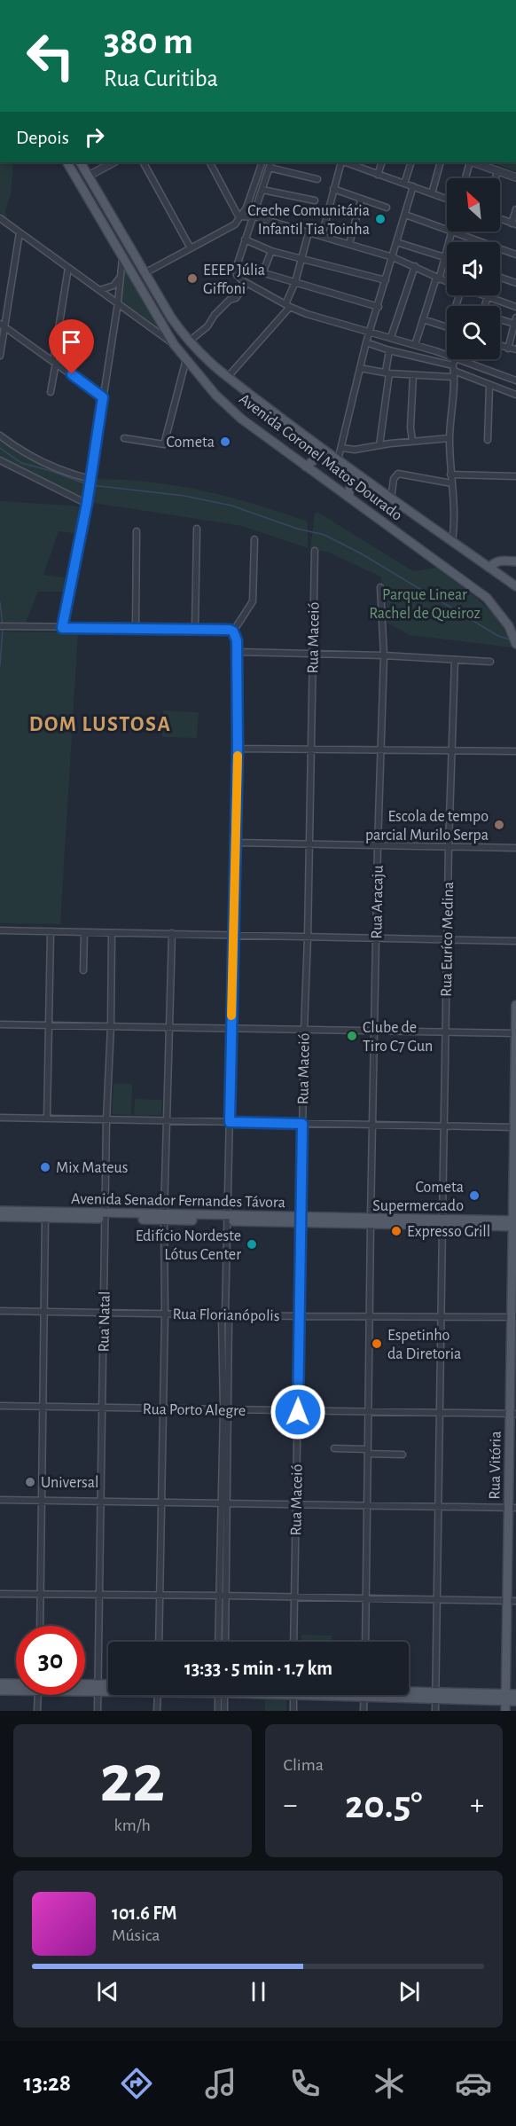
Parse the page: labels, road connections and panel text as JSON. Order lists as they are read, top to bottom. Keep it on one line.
{"streets":{"main road":["Avenida Coronel Matos Dourado","Avenida Senador Fernandes Távora","Rua Vitória"],"street":["Rua Maceió","Rua Aracaju","Rua Euríco Medina","Rua Florianópolis","Rua Natal","Rua Porto Alegre"]},"crossings":[["Rua Maceió","Avenida Senador Fernandes Távora"],["Rua Maceió","Rua Florianópolis"],["Rua Maceió","Rua Porto Alegre"],["Rua Aracaju","Avenida Senador Fernandes Távora"],["Rua Aracaju","Rua Florianópolis"],["Rua Aracaju","Rua Porto Alegre"],["Rua Euríco Medina","Avenida Senador Fernandes Távora"],["Rua Euríco Medina","Rua Florianópolis"],["Rua Euríco Medina","Rua Porto Alegre"],["Avenida Senador Fernandes Távora","Rua Natal"],["Avenida Senador Fernandes Távora","Rua Vitória"],["Rua Florianópolis","Rua Natal"],["Rua Florianópolis","Rua Vitória"],["Rua Natal","Rua Porto Alegre"],["Rua Porto Alegre","Rua Vitória"]],"districts":["DOM LUSTOSA"],"parks":["Parque Linear Rachel de Queiroz"],"places":["Creche Comunitária Infantil Tia Toinha","EEEP Júlia Giffoni","Cometa","Escola de tempo parcial Murilo Serpa","Clube de Tiro C7 Gun","Mix Mateus","Cometa Supermercado","Expresso Grill","Edifício Nordeste Lótus Center","Espetinho da Diretoria","Universal"],"north":"top left","page":{"turn":["380 m","Rua Curitiba"],"then":"Depois","limit":"30","trip":"13:33 · 5 min · 1.7 km","tile":[["22","km/h"],"Clima"],"heat":["−","20.5°","+"],"song":["101.6 FM","Música"],"tabs":"13:28"}}
